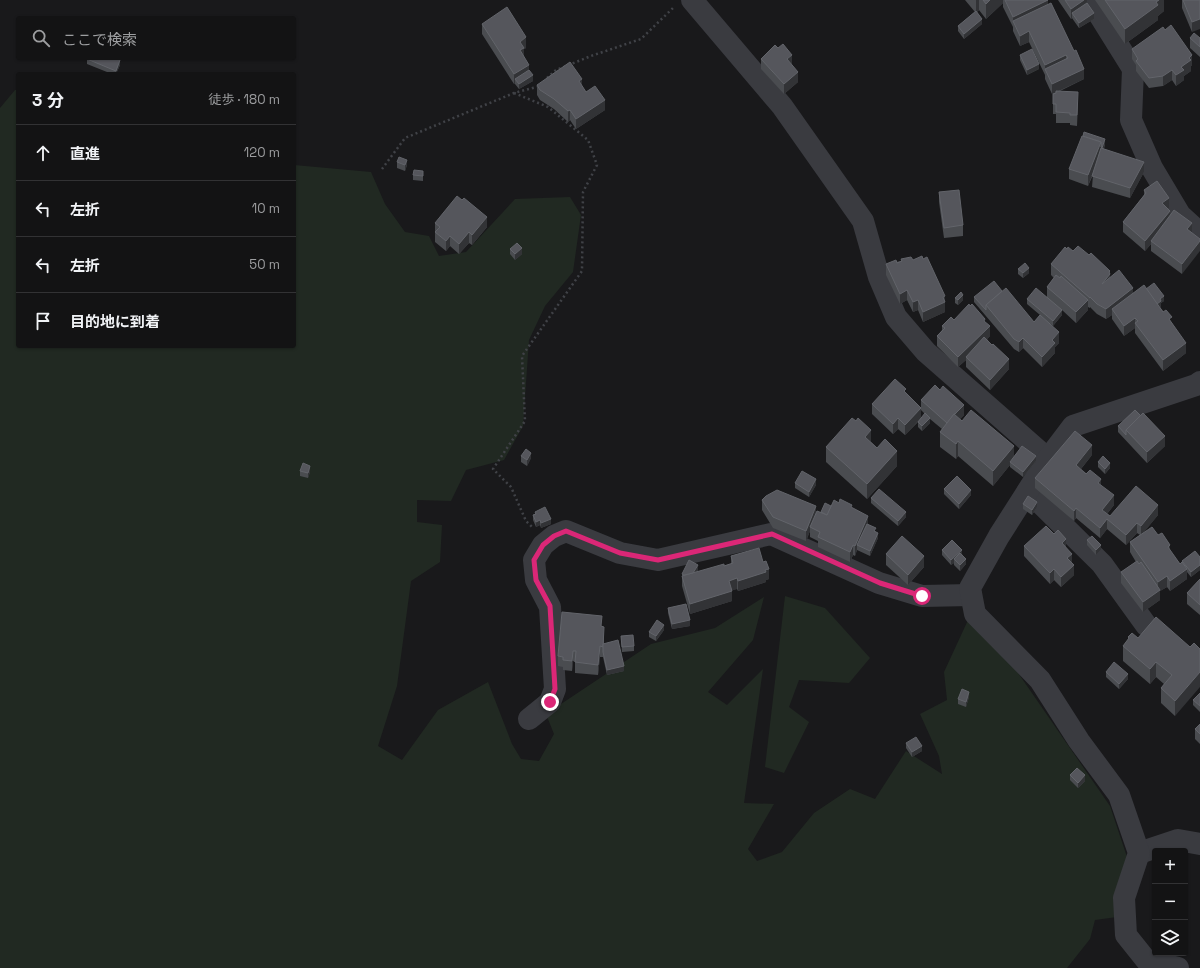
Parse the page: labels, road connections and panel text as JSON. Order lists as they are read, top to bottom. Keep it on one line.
{"page":{"search":"ここで検索","heading":["3 分","徒歩 · 180 m"],"list":[["直進","120 m"],["左折","10 m"],["左折","50 m"],"目的地に到着"],"map_buttons":["+","−"]}}
